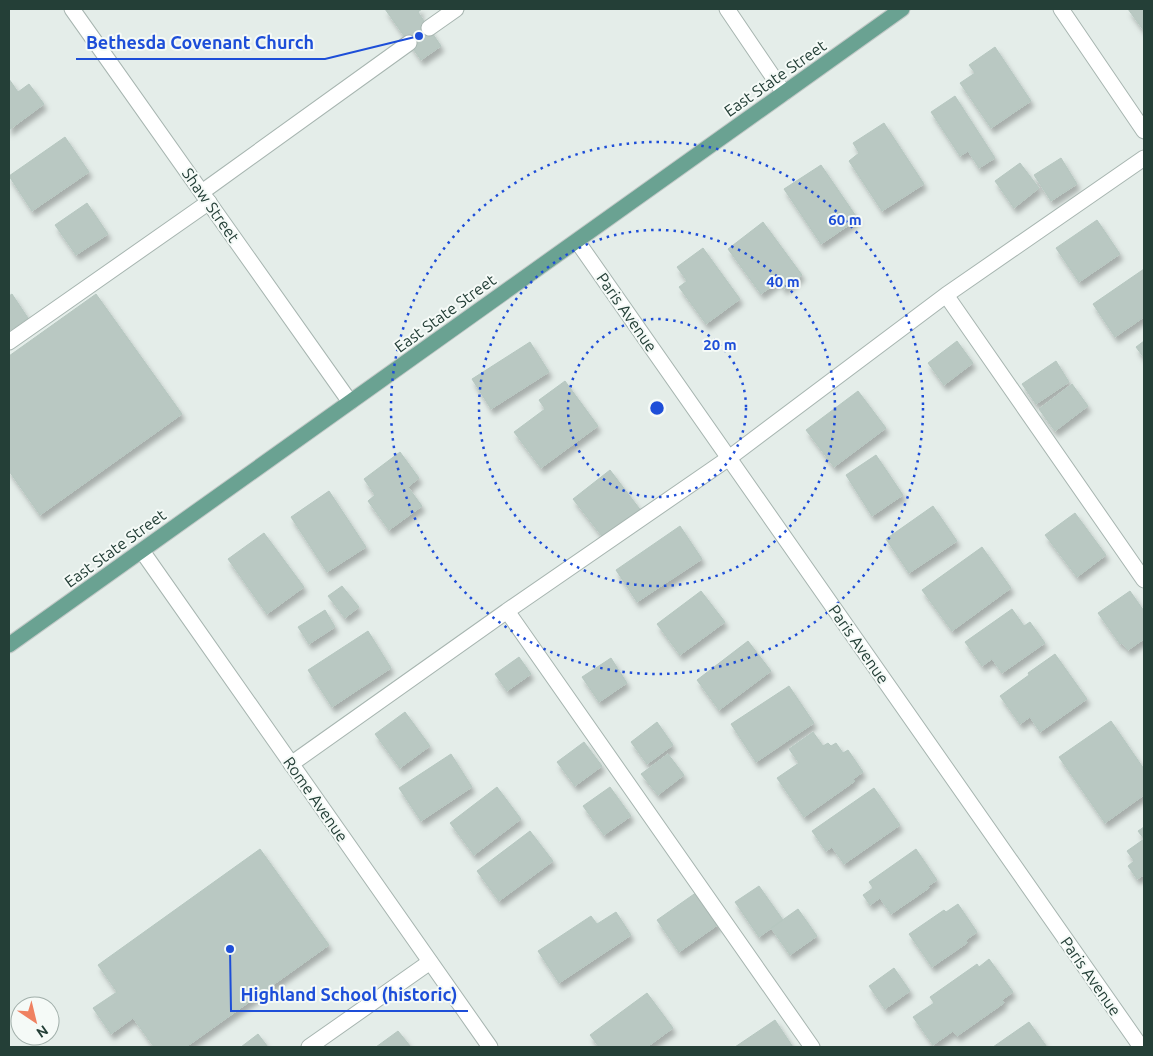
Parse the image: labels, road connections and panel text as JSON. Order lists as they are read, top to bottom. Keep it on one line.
{"streets":{"main road":["East State Street"],"street":["Shaw Street","Paris Avenue","Rome Avenue"]},"crossings":[["East State Street","Shaw Street"],["East State Street","Paris Avenue"],["East State Street","Rome Avenue"]],"places":["Bethesda Covenant Church","Highland School (historic)"],"north":"bottom right","rings":["60 m","40 m","20 m"]}
